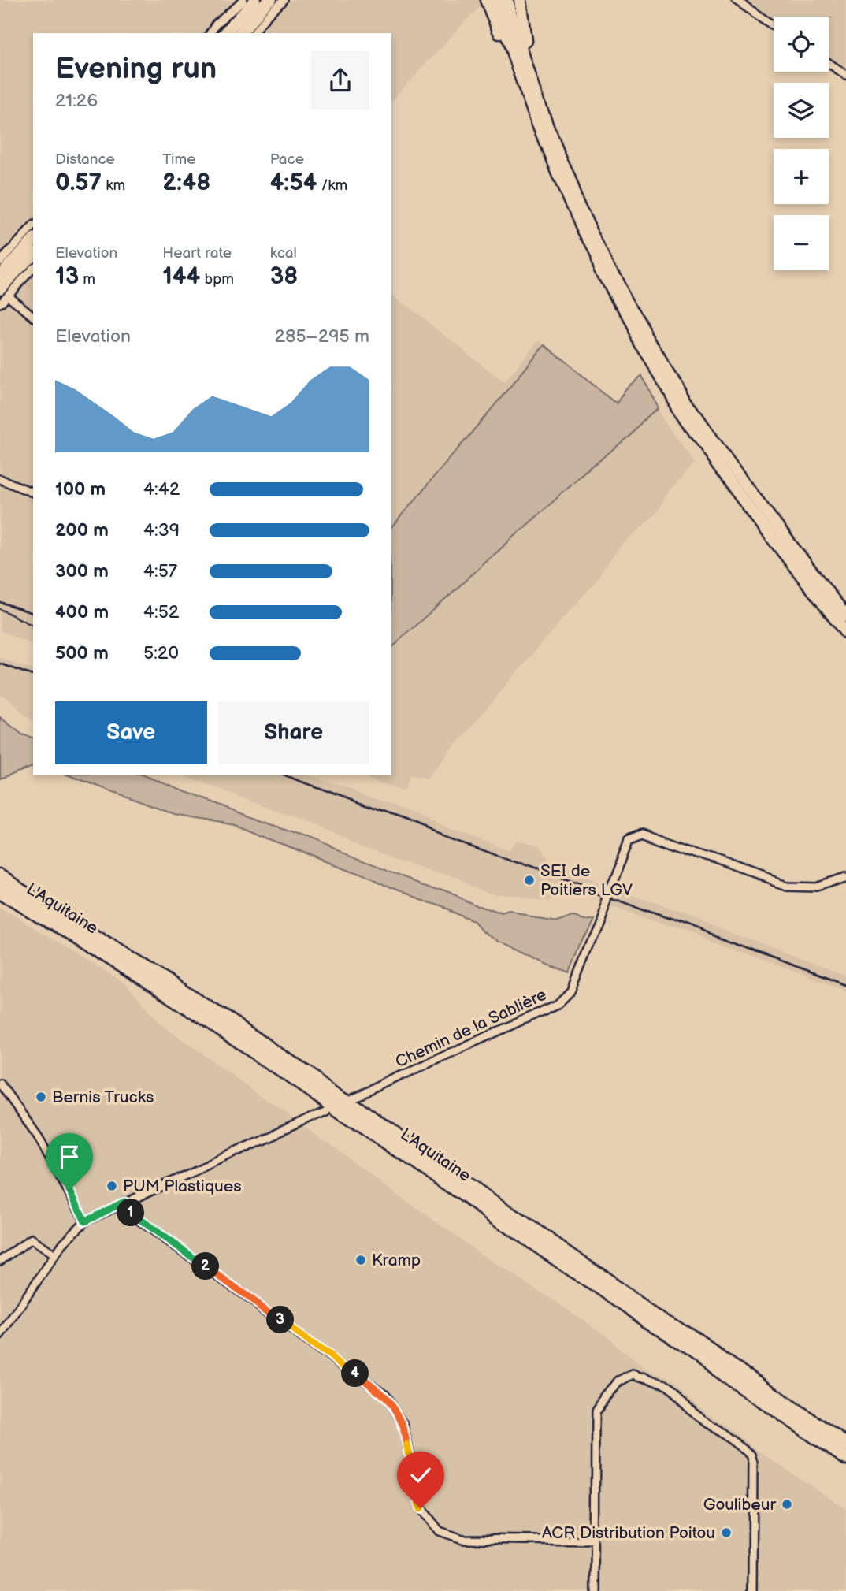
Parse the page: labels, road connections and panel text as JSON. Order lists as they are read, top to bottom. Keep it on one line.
{"streets":{"highway":["L'Aquitaine"],"street":["Chemin de la Sablière"]},"places":["SEI de Poitiers LGV","Bernis Trucks","PUM Plastiques","Kramp","Goulibeur","ACR Distribution Poitou"],"page":{"map_buttons":["+","−"],"heading":["Evening run","21:26"],"stats":[["Distance","0.57 km"],["Time","2:48"],["Pace","4:54 /km"],["Elevation","13 m"],["Heart rate","144 bpm"],["kcal","38"]],"chart":["Elevation","285–295 m"],"list":[{"name":"100 m","note":"4:42"},{"name":"200 m","note":"4:39"},{"name":"300 m","note":"4:57"},{"name":"400 m","note":"4:52"},{"name":"500 m","note":"5:20"}],"buttons":["Save","Share"],"pins":["1","2","3","4"]}}
